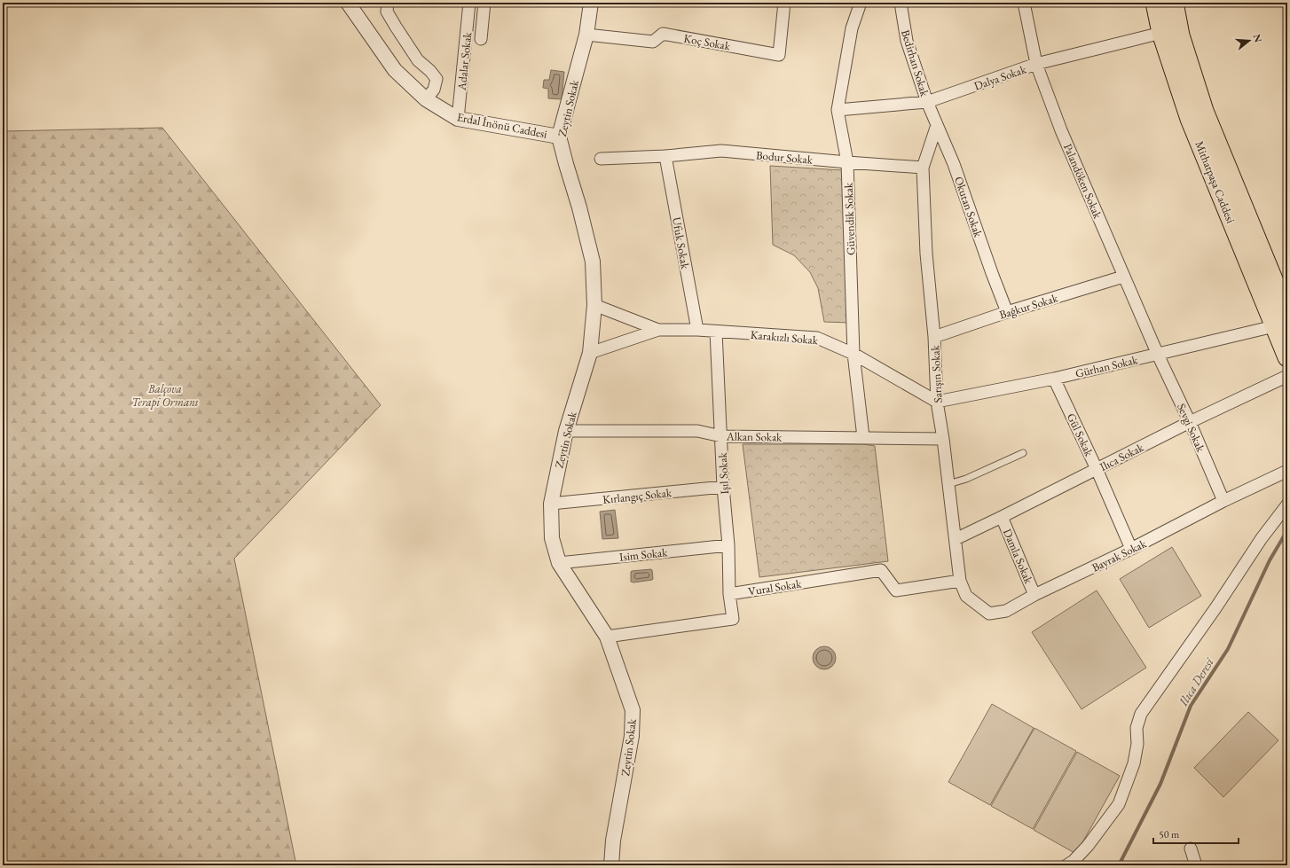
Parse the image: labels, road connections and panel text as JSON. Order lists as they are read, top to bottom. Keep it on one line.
{"streets":{"main road":["Mithatpaşa Caddesi"],"street":["Koç Sokak","Adalar Sokak","Bedirhan Sokak","Dalya Sokak","Zeytin Sokak","Erdal İnönü Caddesi","Bodur Sokak","Palandöken Sokak","Okutan Sokak","Güvendik Sokak","Ufuk Sokak","Bağkur Sokak","Karakızlı Sokak","Gürhan Sokak","Sarışın Sokak","Sevgi Sokak","Gül Sokak","Alkan Sokak","Ilıca Sokak","Işıl Sokak","Kırlangıç Sokak","Isim Sokak","Bayrak Sokak","Damla Sokak","Vural Sokak"]},"crossings":[["Koç Sokak","Zeytin Sokak"],["Adalar Sokak","Erdal İnönü Caddesi"],["Bedirhan Sokak","Dalya Sokak"],["Bedirhan Sokak","Okutan Sokak"],["Dalya Sokak","Palandöken Sokak"],["Dalya Sokak","Mithatpaşa Caddesi"],["Dalya Sokak","Okutan Sokak"],["Dalya Sokak","Güvendik Sokak"],["Zeytin Sokak","Erdal İnönü Caddesi"],["Zeytin Sokak","Karakızlı Sokak"],["Zeytin Sokak","Alkan Sokak"],["Zeytin Sokak","Kırlangıç Sokak"],["Zeytin Sokak","Isim Sokak"],["Bodur Sokak","Güvendik Sokak"],["Bodur Sokak","Ufuk Sokak"],["Bodur Sokak","Sarışın Sokak"],["Palandöken Sokak","Bağkur Sokak"],["Palandöken Sokak","Gürhan Sokak"],["Palandöken Sokak","Sevgi Sokak"],["Mithatpaşa Caddesi","Gürhan Sokak"],["Okutan Sokak","Bağkur Sokak"],["Güvendik Sokak","Karakızlı Sokak"],["Güvendik Sokak","Alkan Sokak"],["Ufuk Sokak","Karakızlı Sokak"],["Bağkur Sokak","Sarışın Sokak"],["Karakızlı Sokak","Gürhan Sokak"],["Karakızlı Sokak","Sarışın Sokak"],["Karakızlı Sokak","Işıl Sokak"],["Gürhan Sokak","Sarışın Sokak"],["Gürhan Sokak","Sevgi Sokak"],["Gürhan Sokak","Gül Sokak"],["Sarışın Sokak","Alkan Sokak"],["Sarışın Sokak","Ilıca Sokak"],["Sarışın Sokak","Bayrak Sokak"],["Sarışın Sokak","Vural Sokak"],["Sevgi Sokak","Ilıca Sokak"],["Sevgi Sokak","Bayrak Sokak"],["Gül Sokak","Ilıca Sokak"],["Gül Sokak","Bayrak Sokak"],["Alkan Sokak","Işıl Sokak"],["Ilıca Sokak","Damla Sokak"],["Işıl Sokak","Kırlangıç Sokak"],["Işıl Sokak","Isim Sokak"],["Işıl Sokak","Vural Sokak"],["Bayrak Sokak","Damla Sokak"],["Bayrak Sokak","Vural Sokak"]],"water":["Ilıca Deresi"],"parks":["Balçova Terapi Ormanı"],"scale_bar":"50 m","north":"right"}
